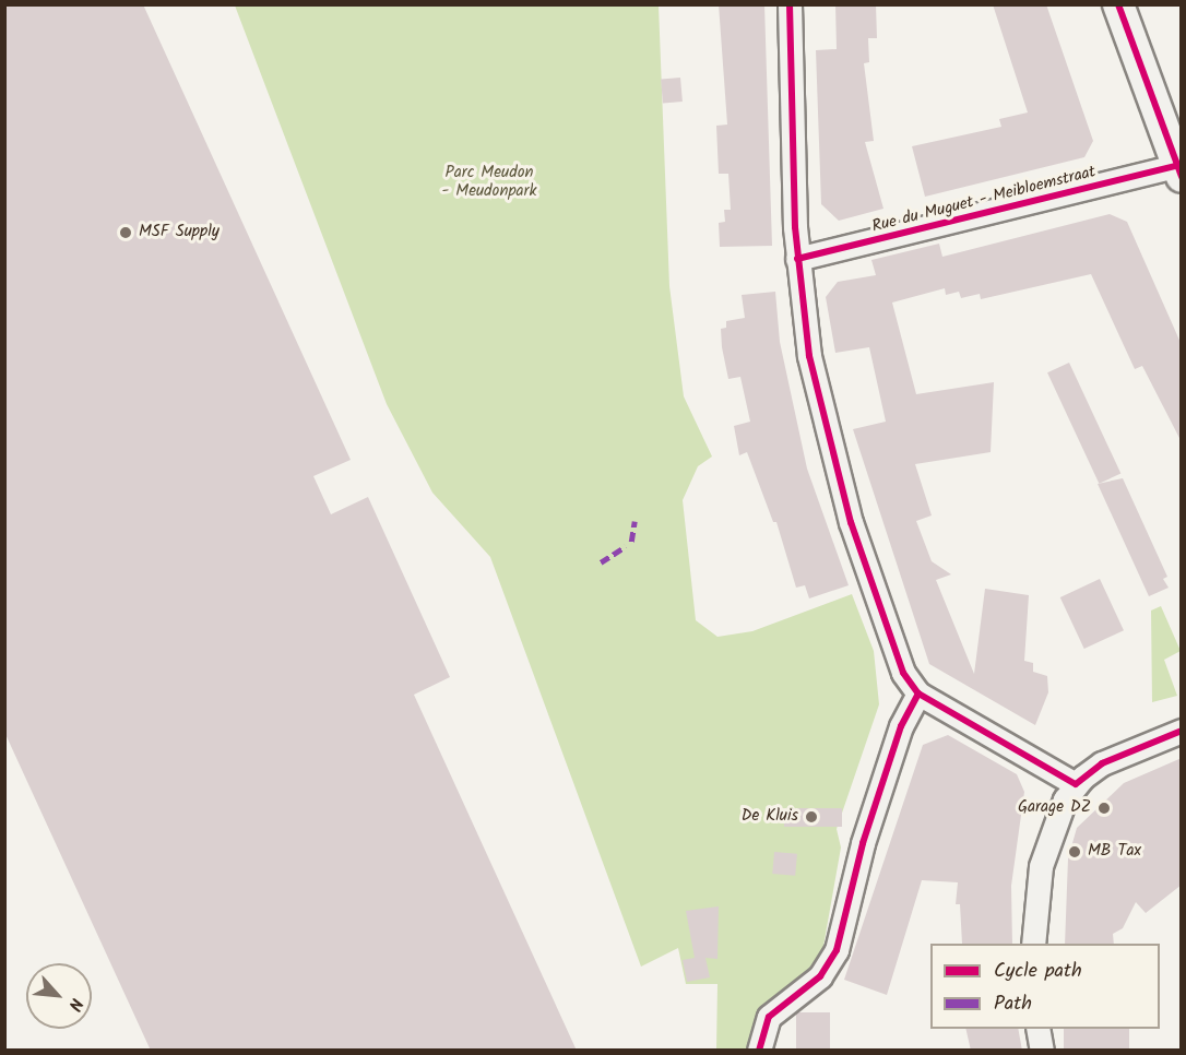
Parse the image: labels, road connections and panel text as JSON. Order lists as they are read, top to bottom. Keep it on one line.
{"streets":{"street":["Rue du Muguet - Meibloemstraat"]},"parks":["Parc Meudon - Meudonpark"],"places":["MSF Supply","Garage DZ","De Kluis","MB Tax"],"legend":["Cycle path","Path"],"north":"bottom right"}
